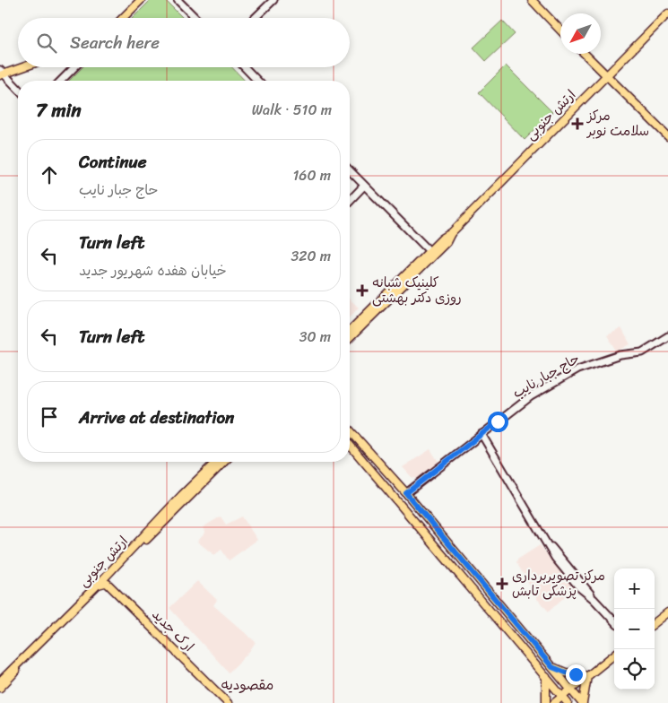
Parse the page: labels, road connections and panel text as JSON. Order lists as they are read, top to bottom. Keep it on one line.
{"streets":{"main road":["ارتش جنوبی","ارک جدید"],"street":["حاج جبار نایب"]},"crossings":[["ارتش جنوبی","ارک جدید"]],"districts":["مقصودیه"],"places":{"health":["مرکز سلامت نوبر","کلینیک شبانه روزی دکتر بهشتی","مرکز تصویربرداری پزشکی تابش"]},"north":"bottom left","page":{"search":"Search here","heading":["7 min","Walk · 510 m"],"list":[["Continue","حاج جبار نایب","160 m"],["Turn left","خیابان هفده شهریور جدید","320 m"],["Turn left","30 m"],"Arrive at destination"],"map_buttons":["+","−"]}}
